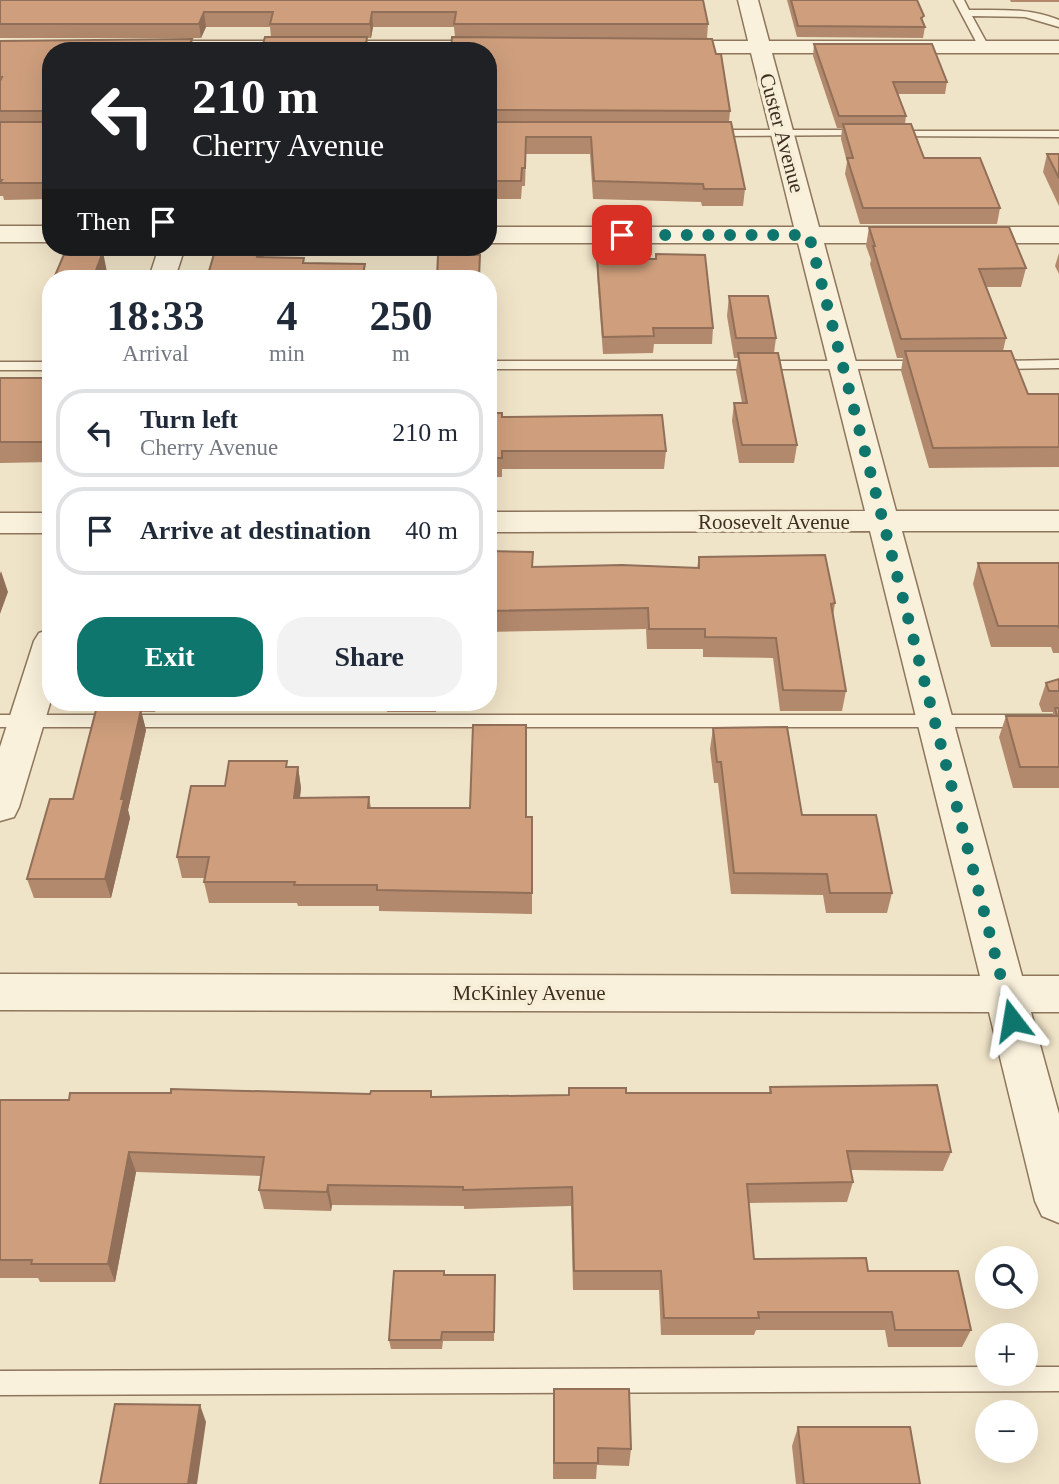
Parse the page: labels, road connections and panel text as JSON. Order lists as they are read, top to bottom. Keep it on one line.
{"streets":{"street":["Custer Avenue","Roosevelt Avenue","McKinley Avenue"]},"crossings":[["Custer Avenue","Roosevelt Avenue"],["Custer Avenue","McKinley Avenue"]],"page":{"turn":["210 m","Cherry Avenue"],"then":"Then","eta":["18:33","Arrival","4","min","250","m"],"list":[{"name":"Turn left","note":"Cherry Avenue","value":"210 m"},{"name":"Arrive at destination","value":"40 m"}],"buttons":["Exit","Share"],"map_buttons":["+","−"]}}
